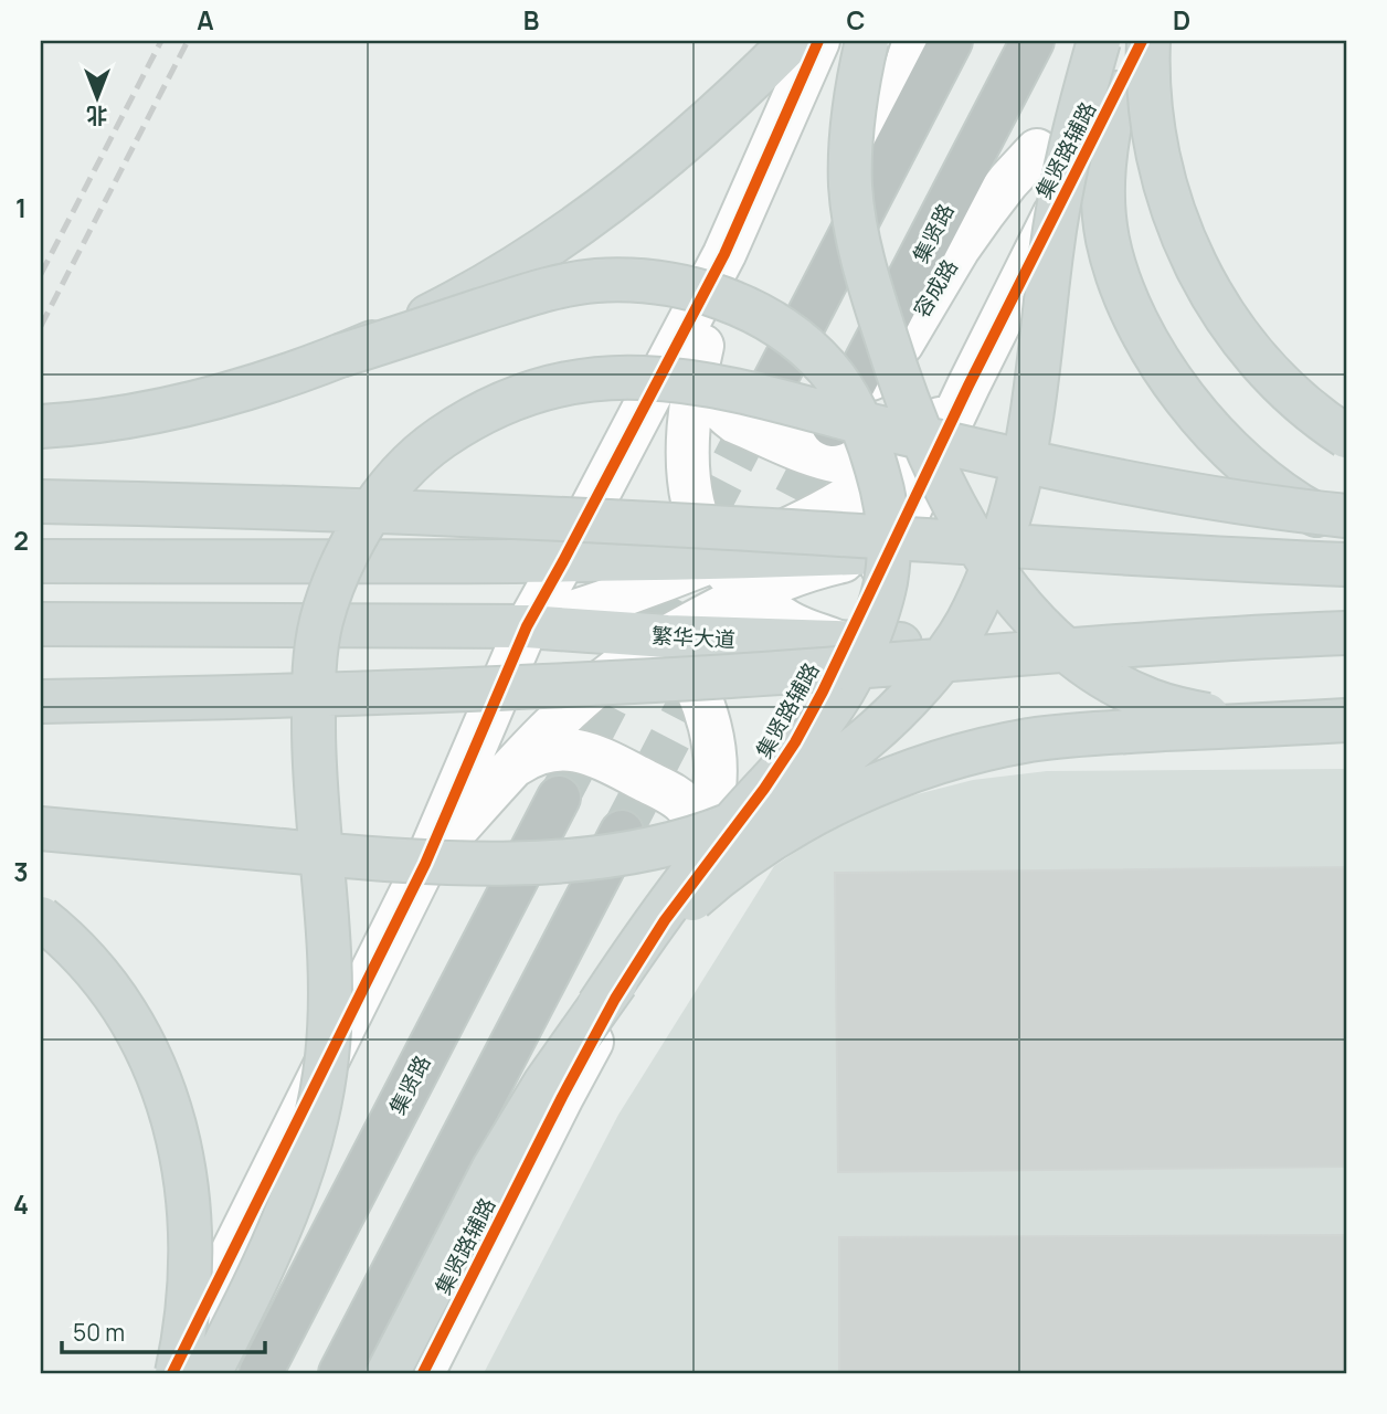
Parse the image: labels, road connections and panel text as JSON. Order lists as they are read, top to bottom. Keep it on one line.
{"streets":{"highway":["集贤路"],"main road":["繁华大道"],"street":["集贤路辅路","容成路"]},"crossings":[["集贤路辅路","繁华大道"],["集贤路","容成路"]],"scale_bar":"50 m","north":"bottom","grid":{"columns":["A","B","C","D"],"rows":["1","2","3","4"]}}
